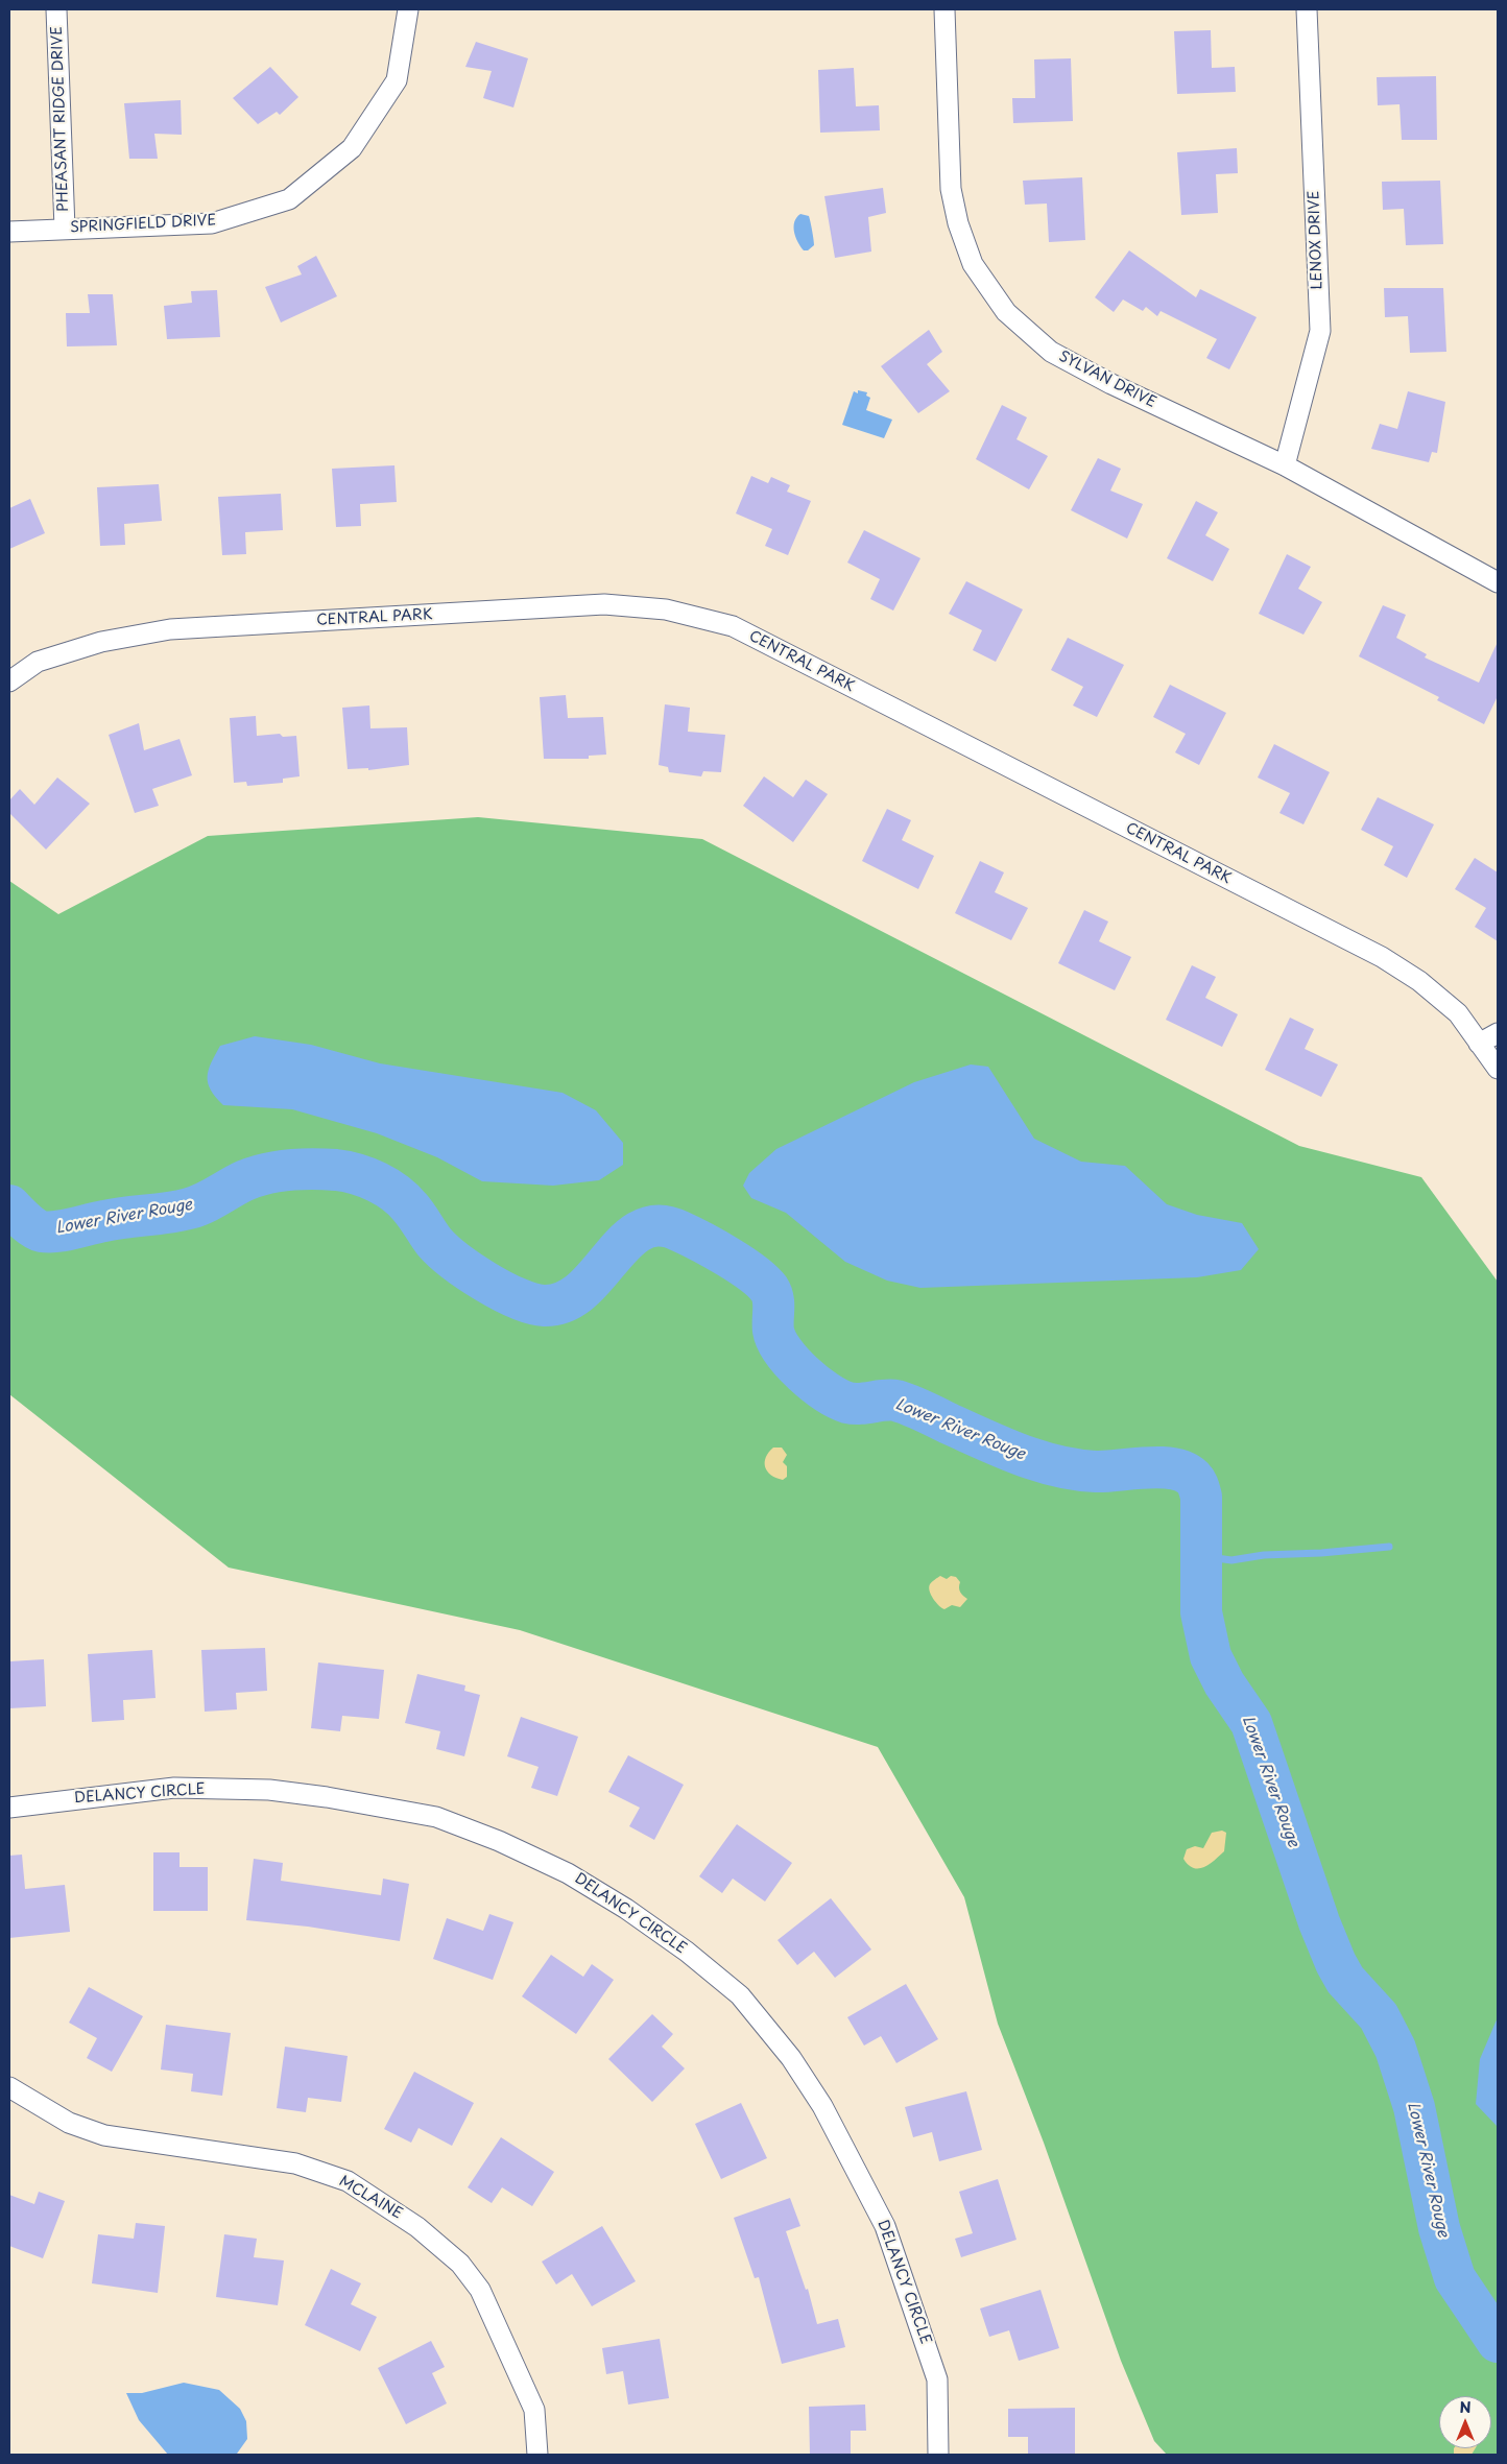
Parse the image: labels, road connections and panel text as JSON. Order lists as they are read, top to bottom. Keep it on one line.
{"streets":{"street":["PHEASANT RIDGE DRIVE","SPRINGFIELD DRIVE","LENOX DRIVE","SYLVAN DRIVE","CENTRAL PARK","DELANCY CIRCLE","MCLAINE"]},"crossings":[["PHEASANT RIDGE DRIVE","SPRINGFIELD DRIVE"],["LENOX DRIVE","SYLVAN DRIVE"]],"water":["Lower River Rouge"],"north":"top"}
